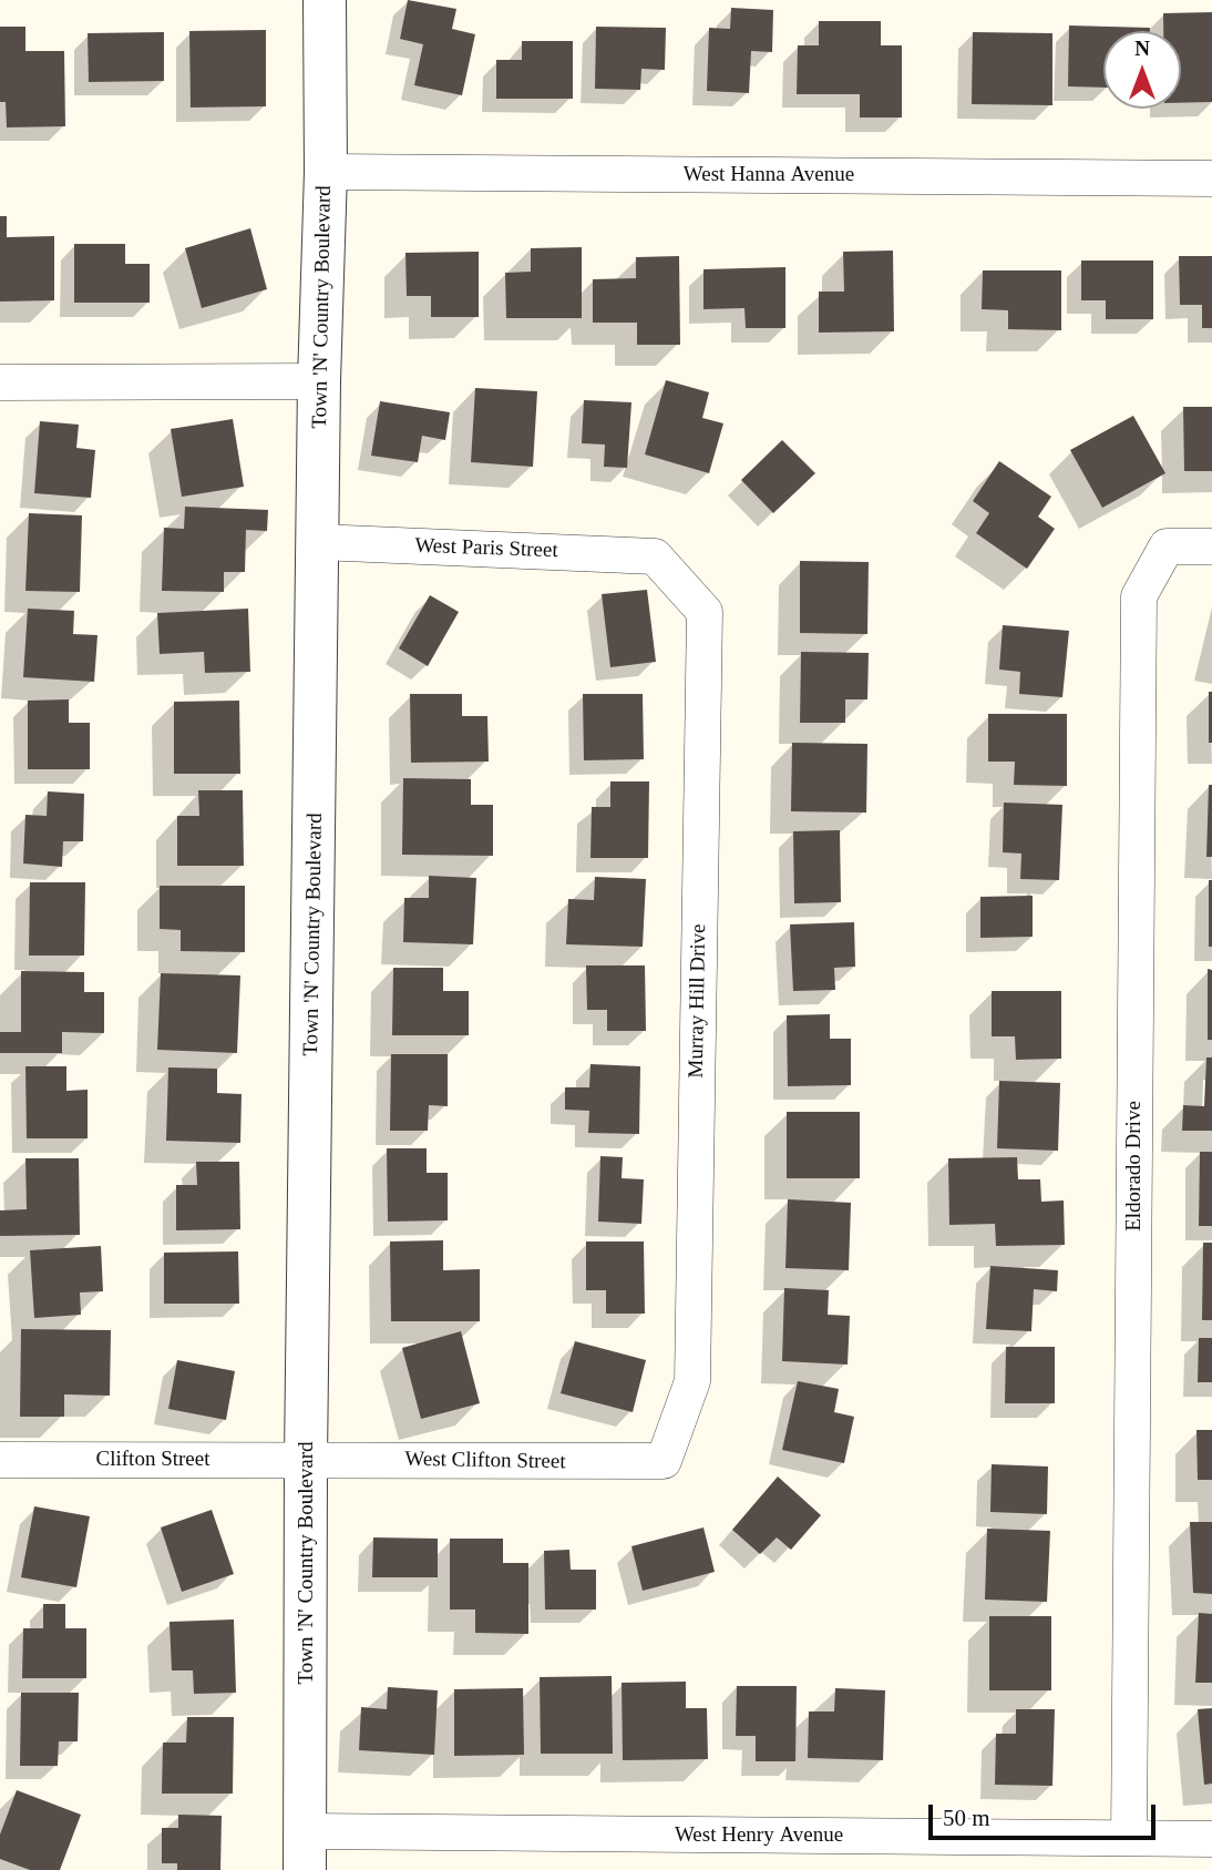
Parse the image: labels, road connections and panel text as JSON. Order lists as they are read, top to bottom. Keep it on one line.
{"streets":{"street":["West Hanna Avenue","Town 'N' Country Boulevard","West Paris Street","Murray Hill Drive","Eldorado Drive","Clifton Street","West Clifton Street","West Henry Avenue"]},"crossings":[["West Hanna Avenue","Town 'N' Country Boulevard"],["Town 'N' Country Boulevard","West Paris Street"],["Town 'N' Country Boulevard","Clifton Street"],["Town 'N' Country Boulevard","West Clifton Street"],["Town 'N' Country Boulevard","West Henry Avenue"],["West Paris Street","Murray Hill Drive"],["Murray Hill Drive","West Clifton Street"],["Eldorado Drive","West Henry Avenue"],["Clifton Street","West Clifton Street"]],"scale_bar":"50 m","north":"top"}
